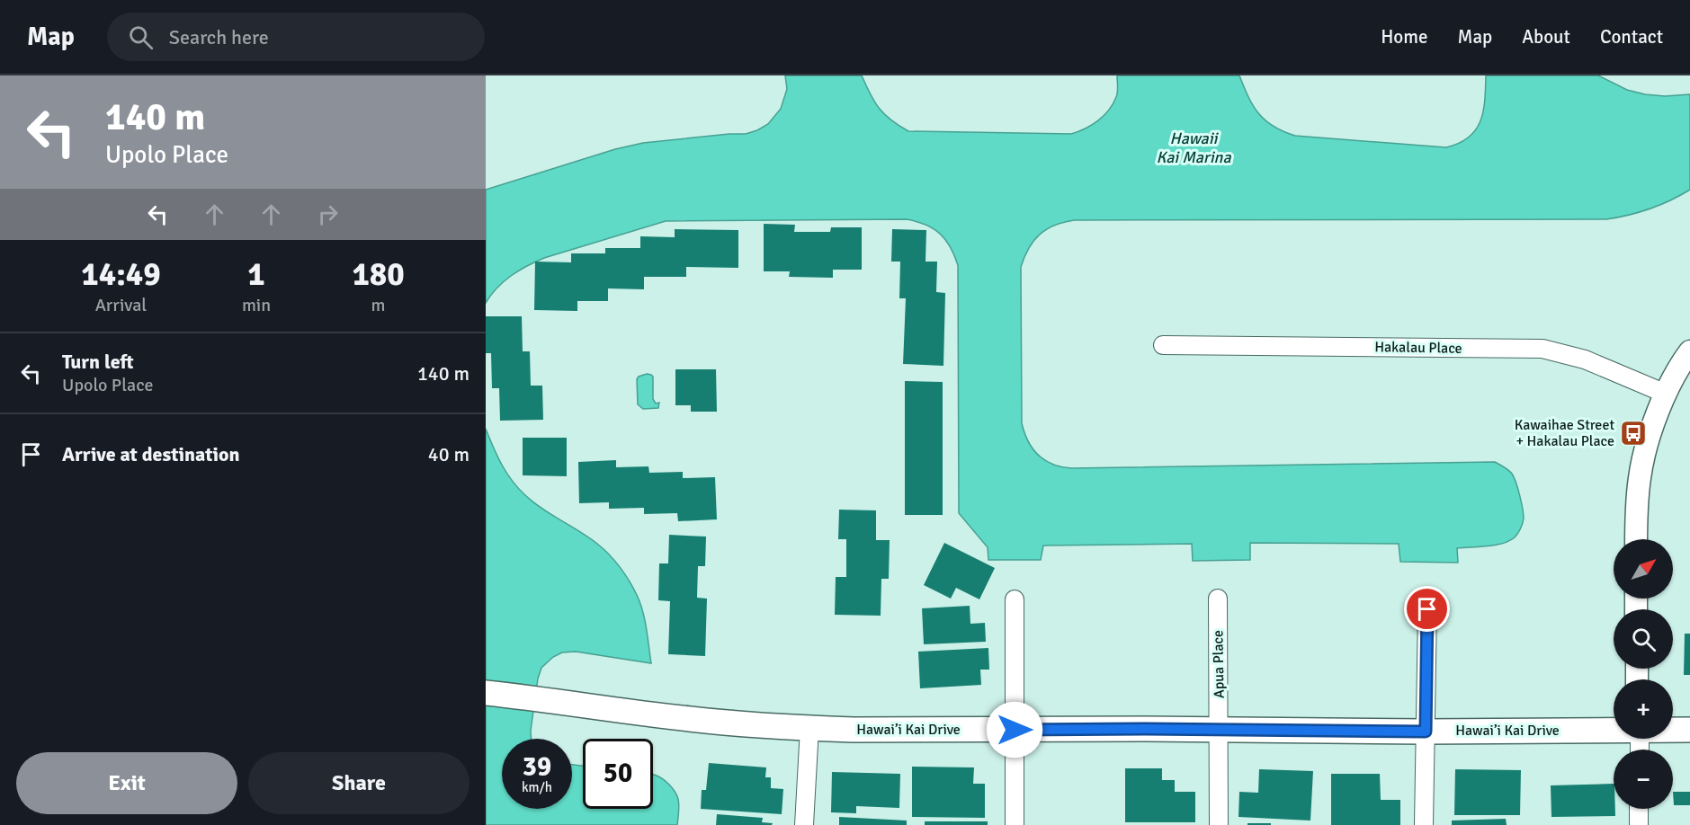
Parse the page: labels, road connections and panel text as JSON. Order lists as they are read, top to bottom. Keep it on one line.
{"streets":{"main road":["Hawai’i Kai Drive"],"street":["Hakalau Place","Apua Place"]},"crossings":[["Apua Place","Hawai’i Kai Drive"]],"water":["Hawaii Kai Marina"],"places":{"bus stop":["Kawaihae Street + Hakalau Place"]},"north":"top right","page":{"header":"Map","search":"Search here","nav":["Home","Map","About","Contact"],"turn":["140 m","Upolo Place"],"eta":["14:49","Arrival","1","min","180","m"],"list":[{"name":"Turn left","note":"Upolo Place","value":"140 m"},{"name":"Arrive at destination","value":"40 m"}],"map_buttons":["+","−"],"speed":"39 km/h","limit":"50","buttons":["Exit","Share"]}}
